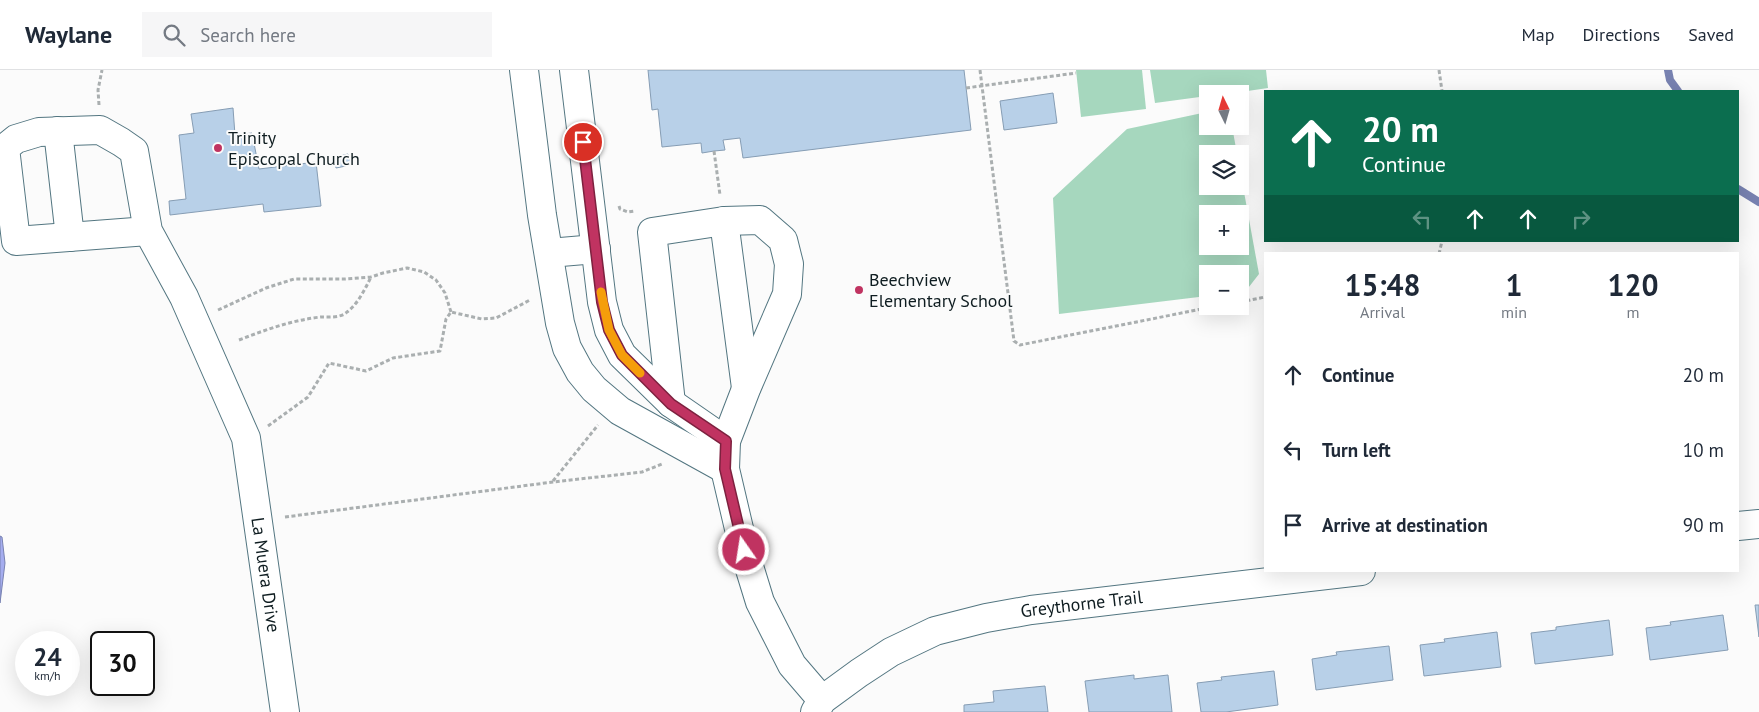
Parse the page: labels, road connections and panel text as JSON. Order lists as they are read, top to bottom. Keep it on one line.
{"streets":{"street":["La Muera Drive","Greythorne Trail"]},"places":["Trinity Episcopal Church","Beechview Elementary School"],"north":"top","page":{"header":"Waylane","search":"Search here","nav":["Map","Directions","Saved"],"map_buttons":["+","−"],"turn":["20 m","Continue"],"eta":["15:48","Arrival","1","min","120","m"],"list":[{"name":"Continue","value":"20 m"},{"name":"Turn left","value":"10 m"},{"name":"Arrive at destination","value":"90 m"}],"speed":"24 km/h","limit":"30"}}
